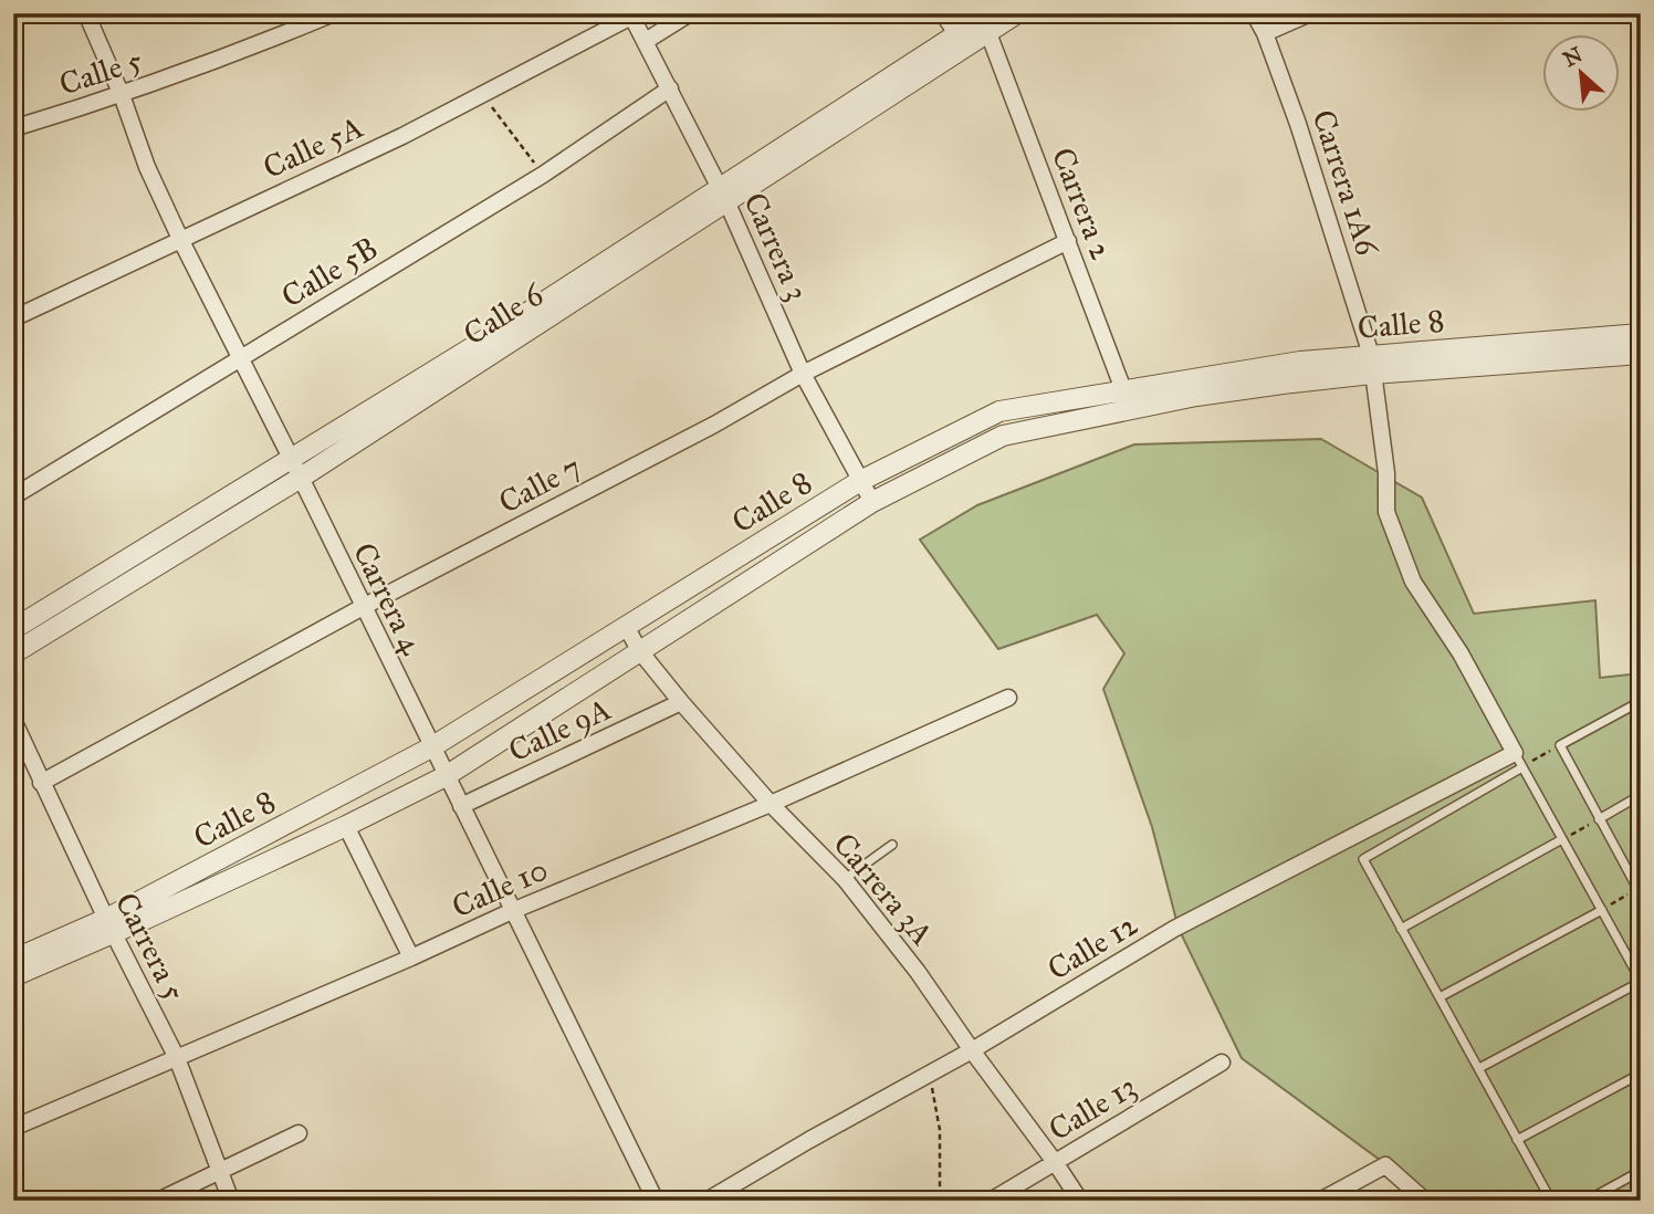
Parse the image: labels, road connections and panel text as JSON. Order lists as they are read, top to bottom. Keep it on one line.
{"streets":{"street":["Calle 5","Calle 5A","Carrera 1A6","Carrera 2","Carrera 3","Calle 5B","Calle 6","Calle 8","Calle 7","Carrera 4","Calle 9A","Calle 10","Carrera 3A","Carrera 5","Calle 12","Calle 13"]},"crossings":[["Calle 5","Carrera 4"],["Calle 5A","Carrera 3"],["Calle 5A","Carrera 4"],["Carrera 1A6","Calle 8"],["Carrera 1A6","Calle 12"],["Carrera 2","Calle 6"],["Carrera 2","Calle 8"],["Carrera 2","Calle 7"],["Carrera 3","Calle 5B"],["Carrera 3","Calle 6"],["Carrera 3","Calle 8"],["Carrera 3","Calle 7"],["Calle 5B","Carrera 4"],["Calle 6","Carrera 4"],["Calle 8","Carrera 4"],["Calle 8","Carrera 3A"],["Calle 8","Carrera 5"],["Calle 7","Carrera 4"],["Calle 7","Carrera 5"],["Carrera 4","Calle 9A"],["Carrera 4","Calle 10"],["Calle 9A","Carrera 3A"],["Calle 10","Carrera 3A"],["Calle 10","Carrera 5"],["Carrera 3A","Calle 12"],["Carrera 3A","Calle 13"]],"north":"top left"}
